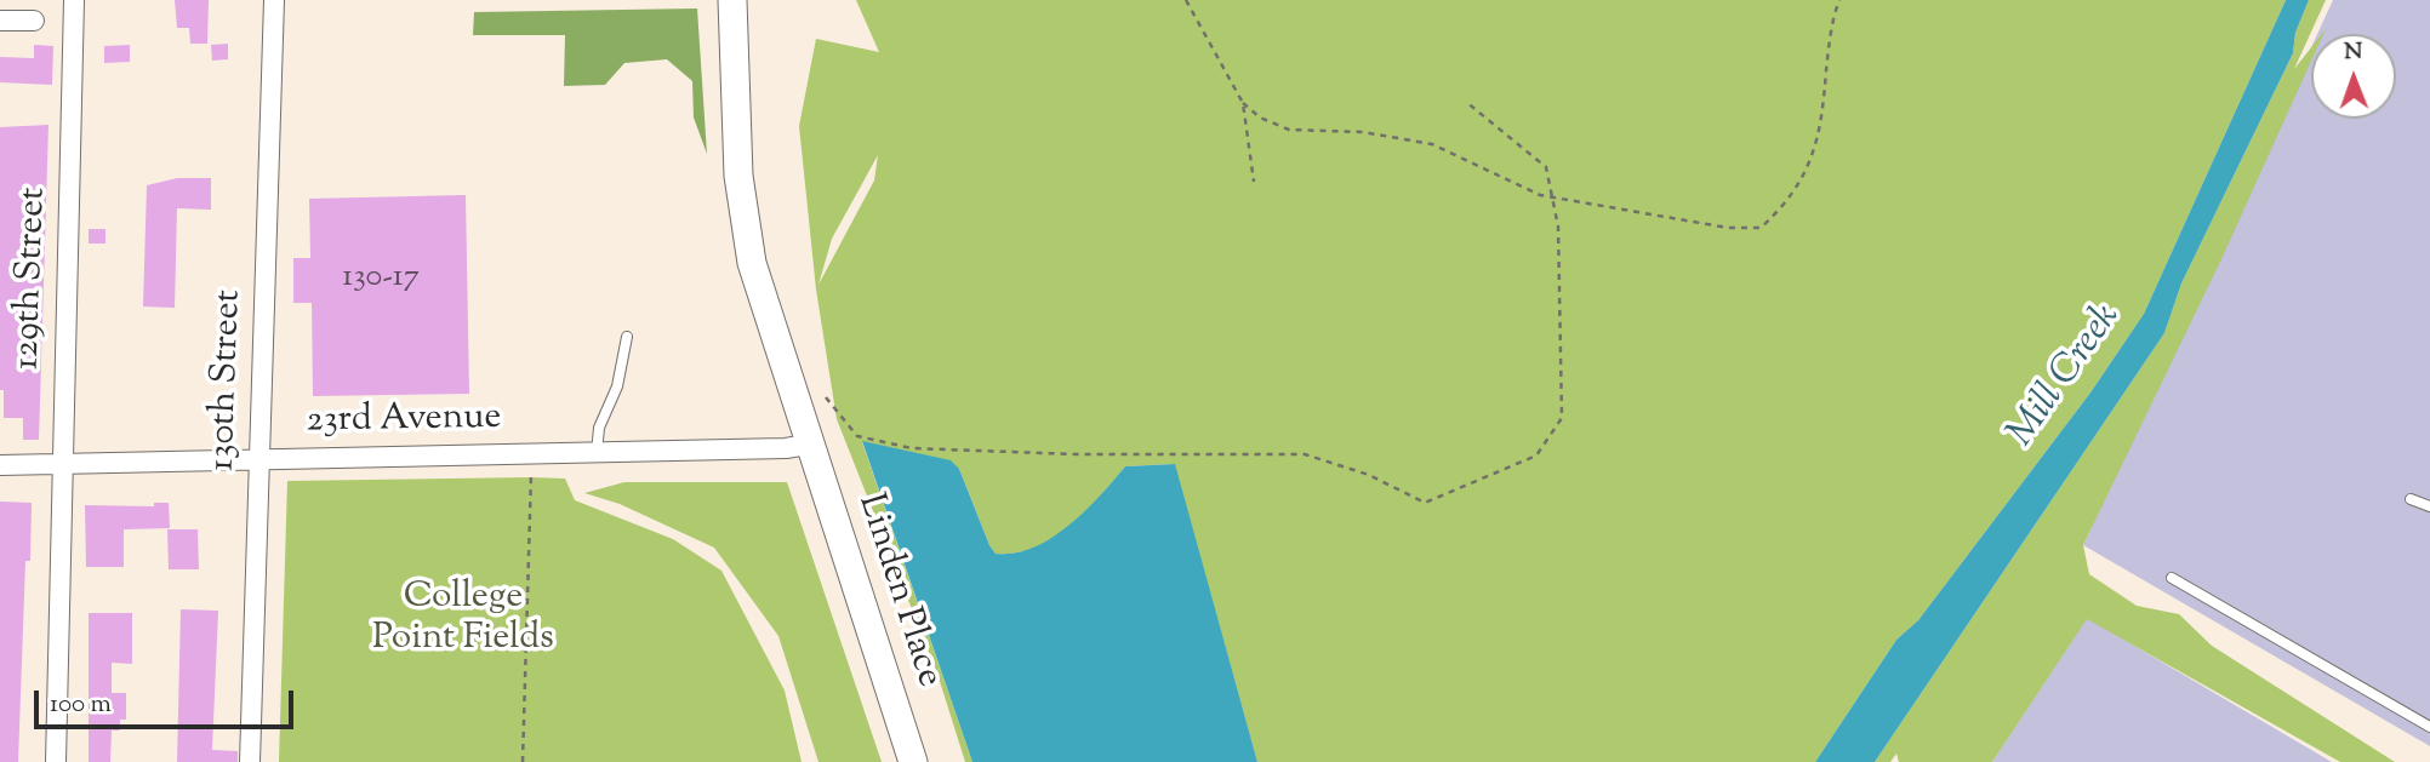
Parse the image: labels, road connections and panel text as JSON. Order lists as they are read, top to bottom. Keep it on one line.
{"streets":{"street":["129th Street","130th Street","23rd Avenue","Linden Place"]},"crossings":[["129th Street","23rd Avenue"],["130th Street","23rd Avenue"],["23rd Avenue","Linden Place"]],"water":["Mill Creek"],"parks":["College Point Fields"],"house_numbers":["130-17"],"scale_bar":"100 m","north":"top"}
